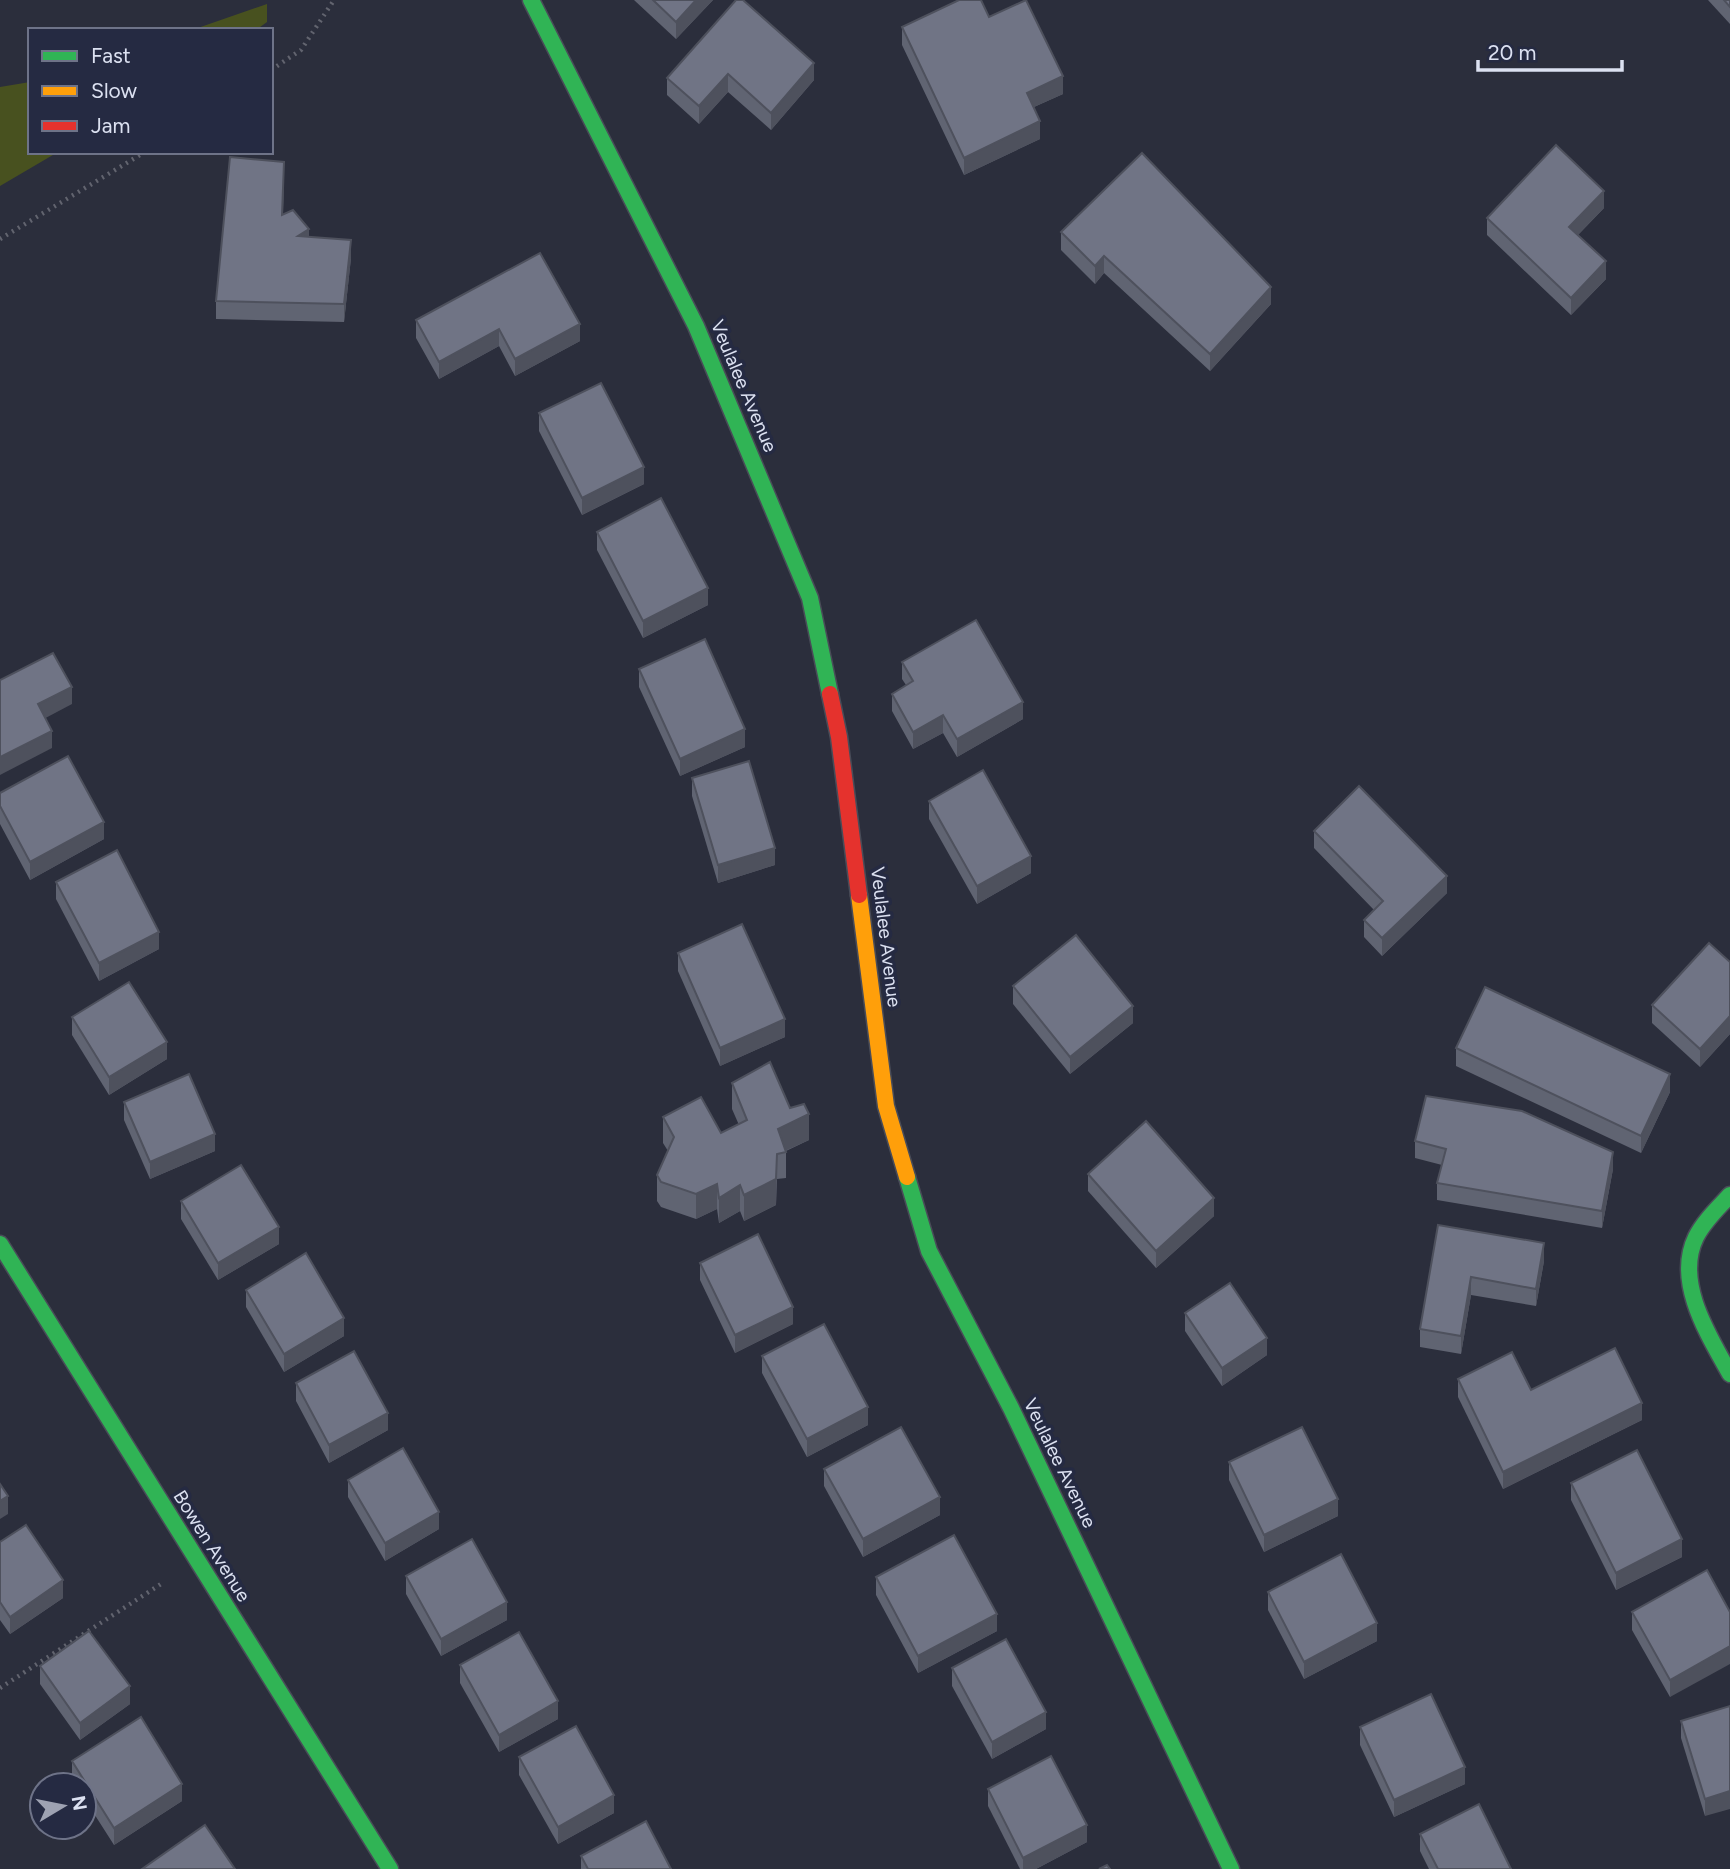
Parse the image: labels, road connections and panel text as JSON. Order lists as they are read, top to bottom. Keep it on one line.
{"streets":{"street":["Veulalee Avenue","Bowen Avenue"]},"legend":["Fast","Slow","Jam"],"scale_bar":"20 m","north":"right"}
